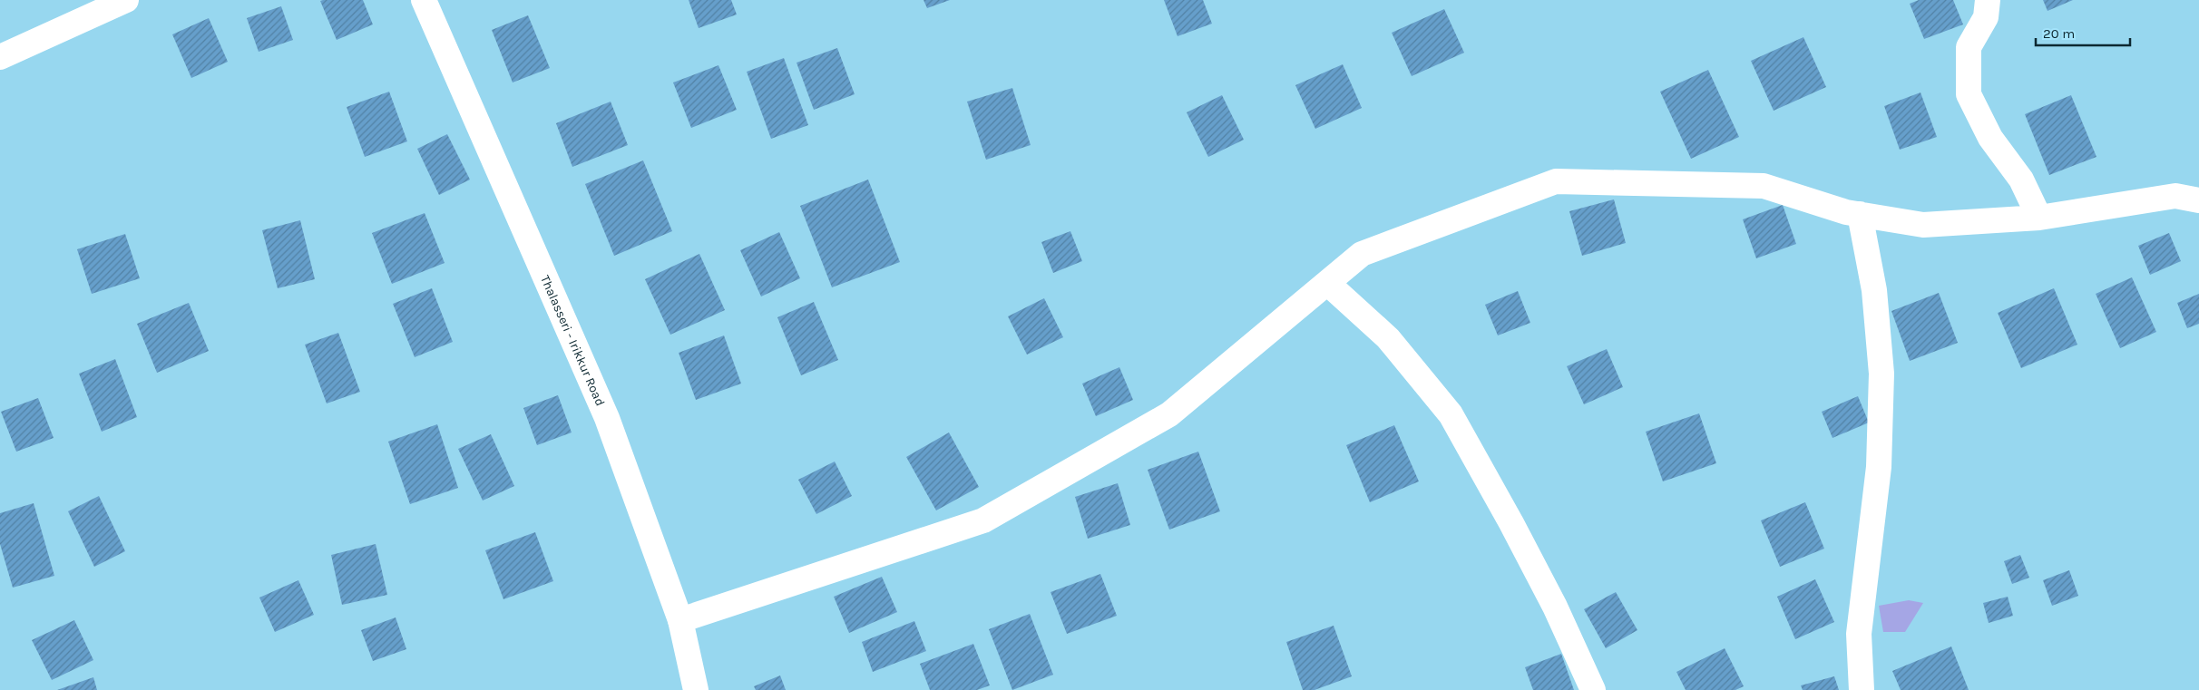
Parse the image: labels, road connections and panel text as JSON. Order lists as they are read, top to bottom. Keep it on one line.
{"streets":{"street":["Thalasseri - Irikkur Road"]},"scale_bar":"20 m"}
